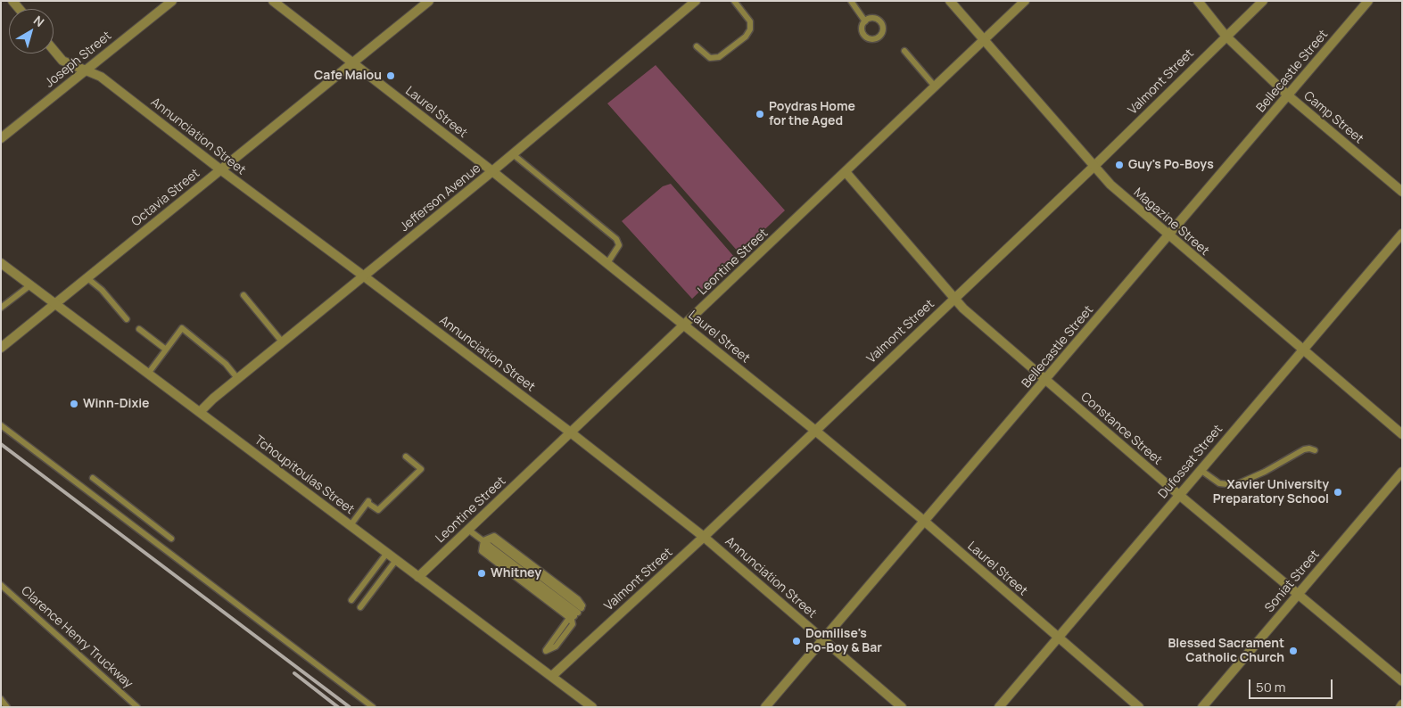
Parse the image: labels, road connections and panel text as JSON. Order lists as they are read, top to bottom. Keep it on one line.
{"streets":{"street":["Joseph Street","Bellecastle Street","Valmont Street","Laurel Street","Camp Street","Annunciation Street","Octavia Street","Jefferson Avenue","Magazine Street","Leontine Street","Constance Street","Dufossat Street","Tchoupitoulas Street","Soniat Street"],"lane":["Clarence Henry Truckway"]},"crossings":[["Joseph Street","Annunciation Street"],["Bellecastle Street","Laurel Street"],["Bellecastle Street","Camp Street"],["Bellecastle Street","Annunciation Street"],["Bellecastle Street","Magazine Street"],["Bellecastle Street","Constance Street"],["Valmont Street","Laurel Street"],["Valmont Street","Camp Street"],["Valmont Street","Annunciation Street"],["Valmont Street","Magazine Street"],["Valmont Street","Constance Street"],["Valmont Street","Tchoupitoulas Street"],["Laurel Street","Octavia Street"],["Laurel Street","Jefferson Avenue"],["Laurel Street","Leontine Street"],["Laurel Street","Dufossat Street"],["Annunciation Street","Octavia Street"],["Annunciation Street","Jefferson Avenue"],["Annunciation Street","Leontine Street"],["Octavia Street","Tchoupitoulas Street"],["Jefferson Avenue","Tchoupitoulas Street"],["Magazine Street","Leontine Street"],["Magazine Street","Dufossat Street"],["Leontine Street","Constance Street"],["Leontine Street","Tchoupitoulas Street"],["Constance Street","Dufossat Street"],["Constance Street","Soniat Street"]],"places":["Cafe Malou","Poydras Home for the Aged","Guy's Po-Boys","Winn-Dixie","Xavier University Preparatory School","Whitney","Domilise's Po-Boy & Bar","Blessed Sacrament Catholic Church"],"scale_bar":"50 m","north":"top right"}
